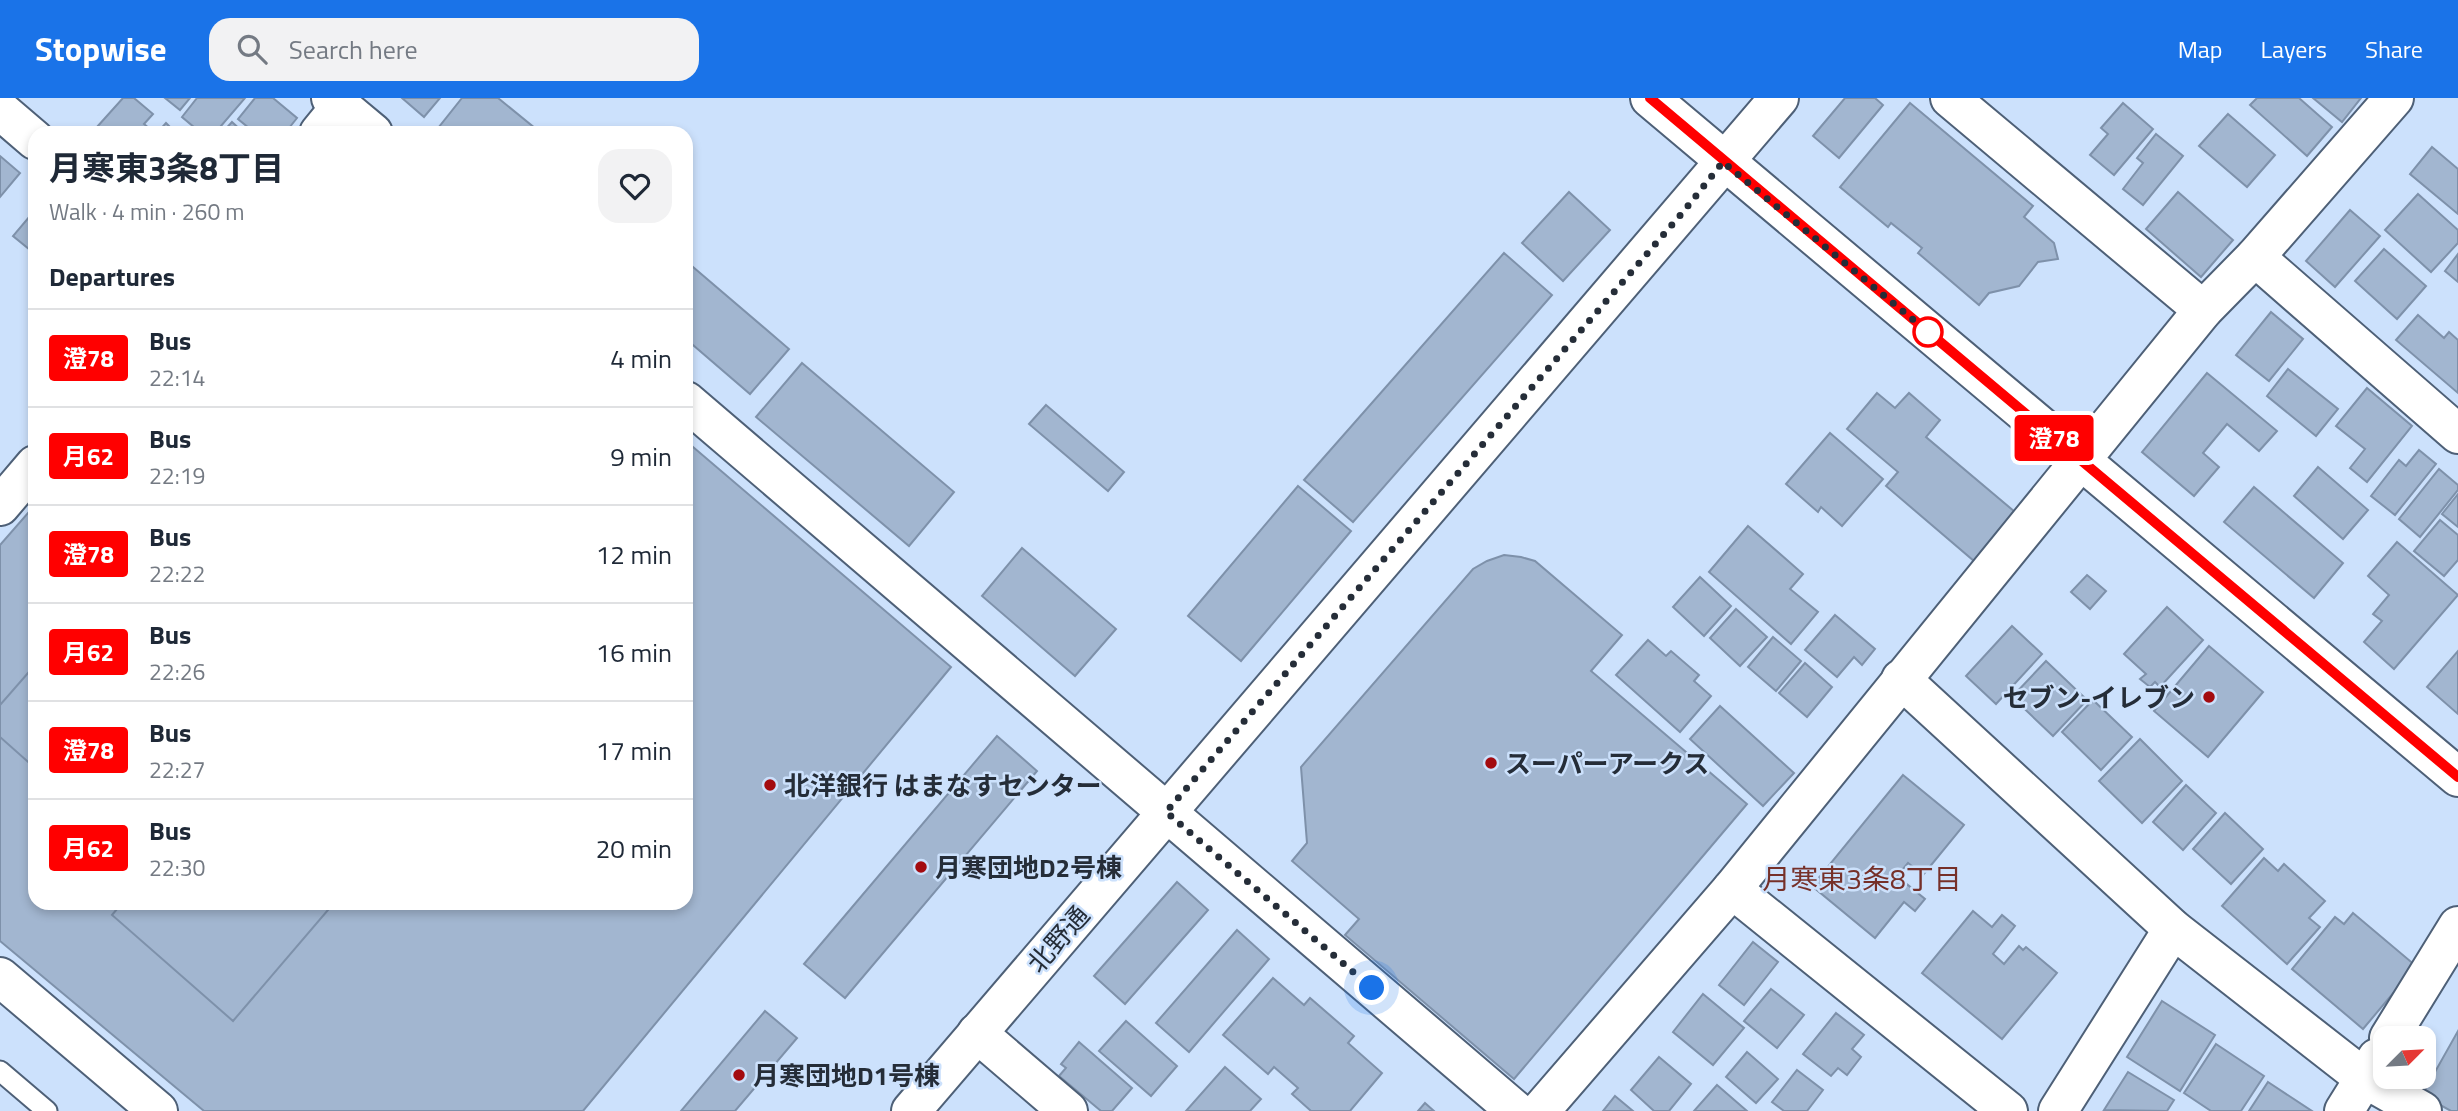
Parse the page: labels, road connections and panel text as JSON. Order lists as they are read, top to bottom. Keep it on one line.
{"streets":{"street":["北野通"]},"districts":["月寒東3条8丁目"],"places":["セブン-イレブン","スーパーアークス","北洋銀行 はまなすセンター","月寒団地D2号棟","月寒団地D1号棟"],"lines":["bus line 澄78"],"north":"top right","page":{"header":"Stopwise","search":"Search here","nav":["Map","Layers","Share"],"on_map":"澄78","heading":[["月寒東3条8丁目","Walk · 4 min · 260 m"],"Departures"],"list":[{"mark":"澄78","name":"Bus","note":"22:14","value":"4 min"},{"mark":"月62","name":"Bus","note":"22:19","value":"9 min"},{"mark":"澄78","name":"Bus","note":"22:22","value":"12 min"},{"mark":"月62","name":"Bus","note":"22:26","value":"16 min"},{"mark":"澄78","name":"Bus","note":"22:27","value":"17 min"},{"mark":"月62","name":"Bus","note":"22:30","value":"20 min"}]}}
